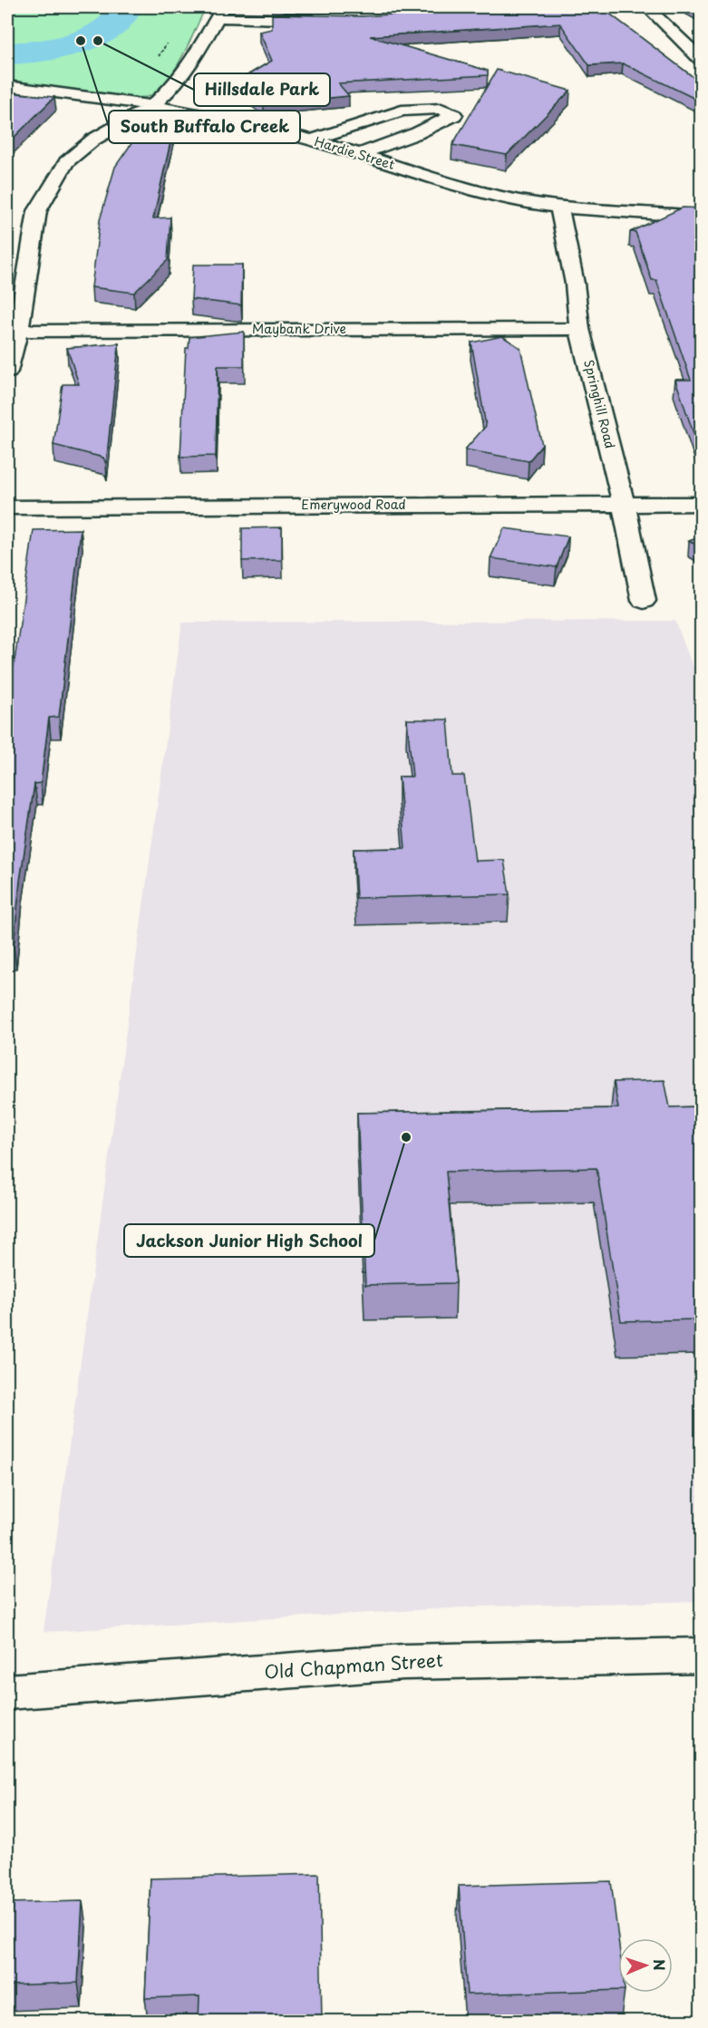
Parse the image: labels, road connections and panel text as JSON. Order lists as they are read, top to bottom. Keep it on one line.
{"streets":{"street":["Hardie Street","Maybank Drive","Springhill Road","Emerywood Road","Old Chapman Street"]},"crossings":[["Hardie Street","Springhill Road"],["Maybank Drive","Springhill Road"],["Springhill Road","Emerywood Road"]],"places":["South Buffalo Creek","Hillsdale Park","Jackson Junior High School"],"north":"right"}
